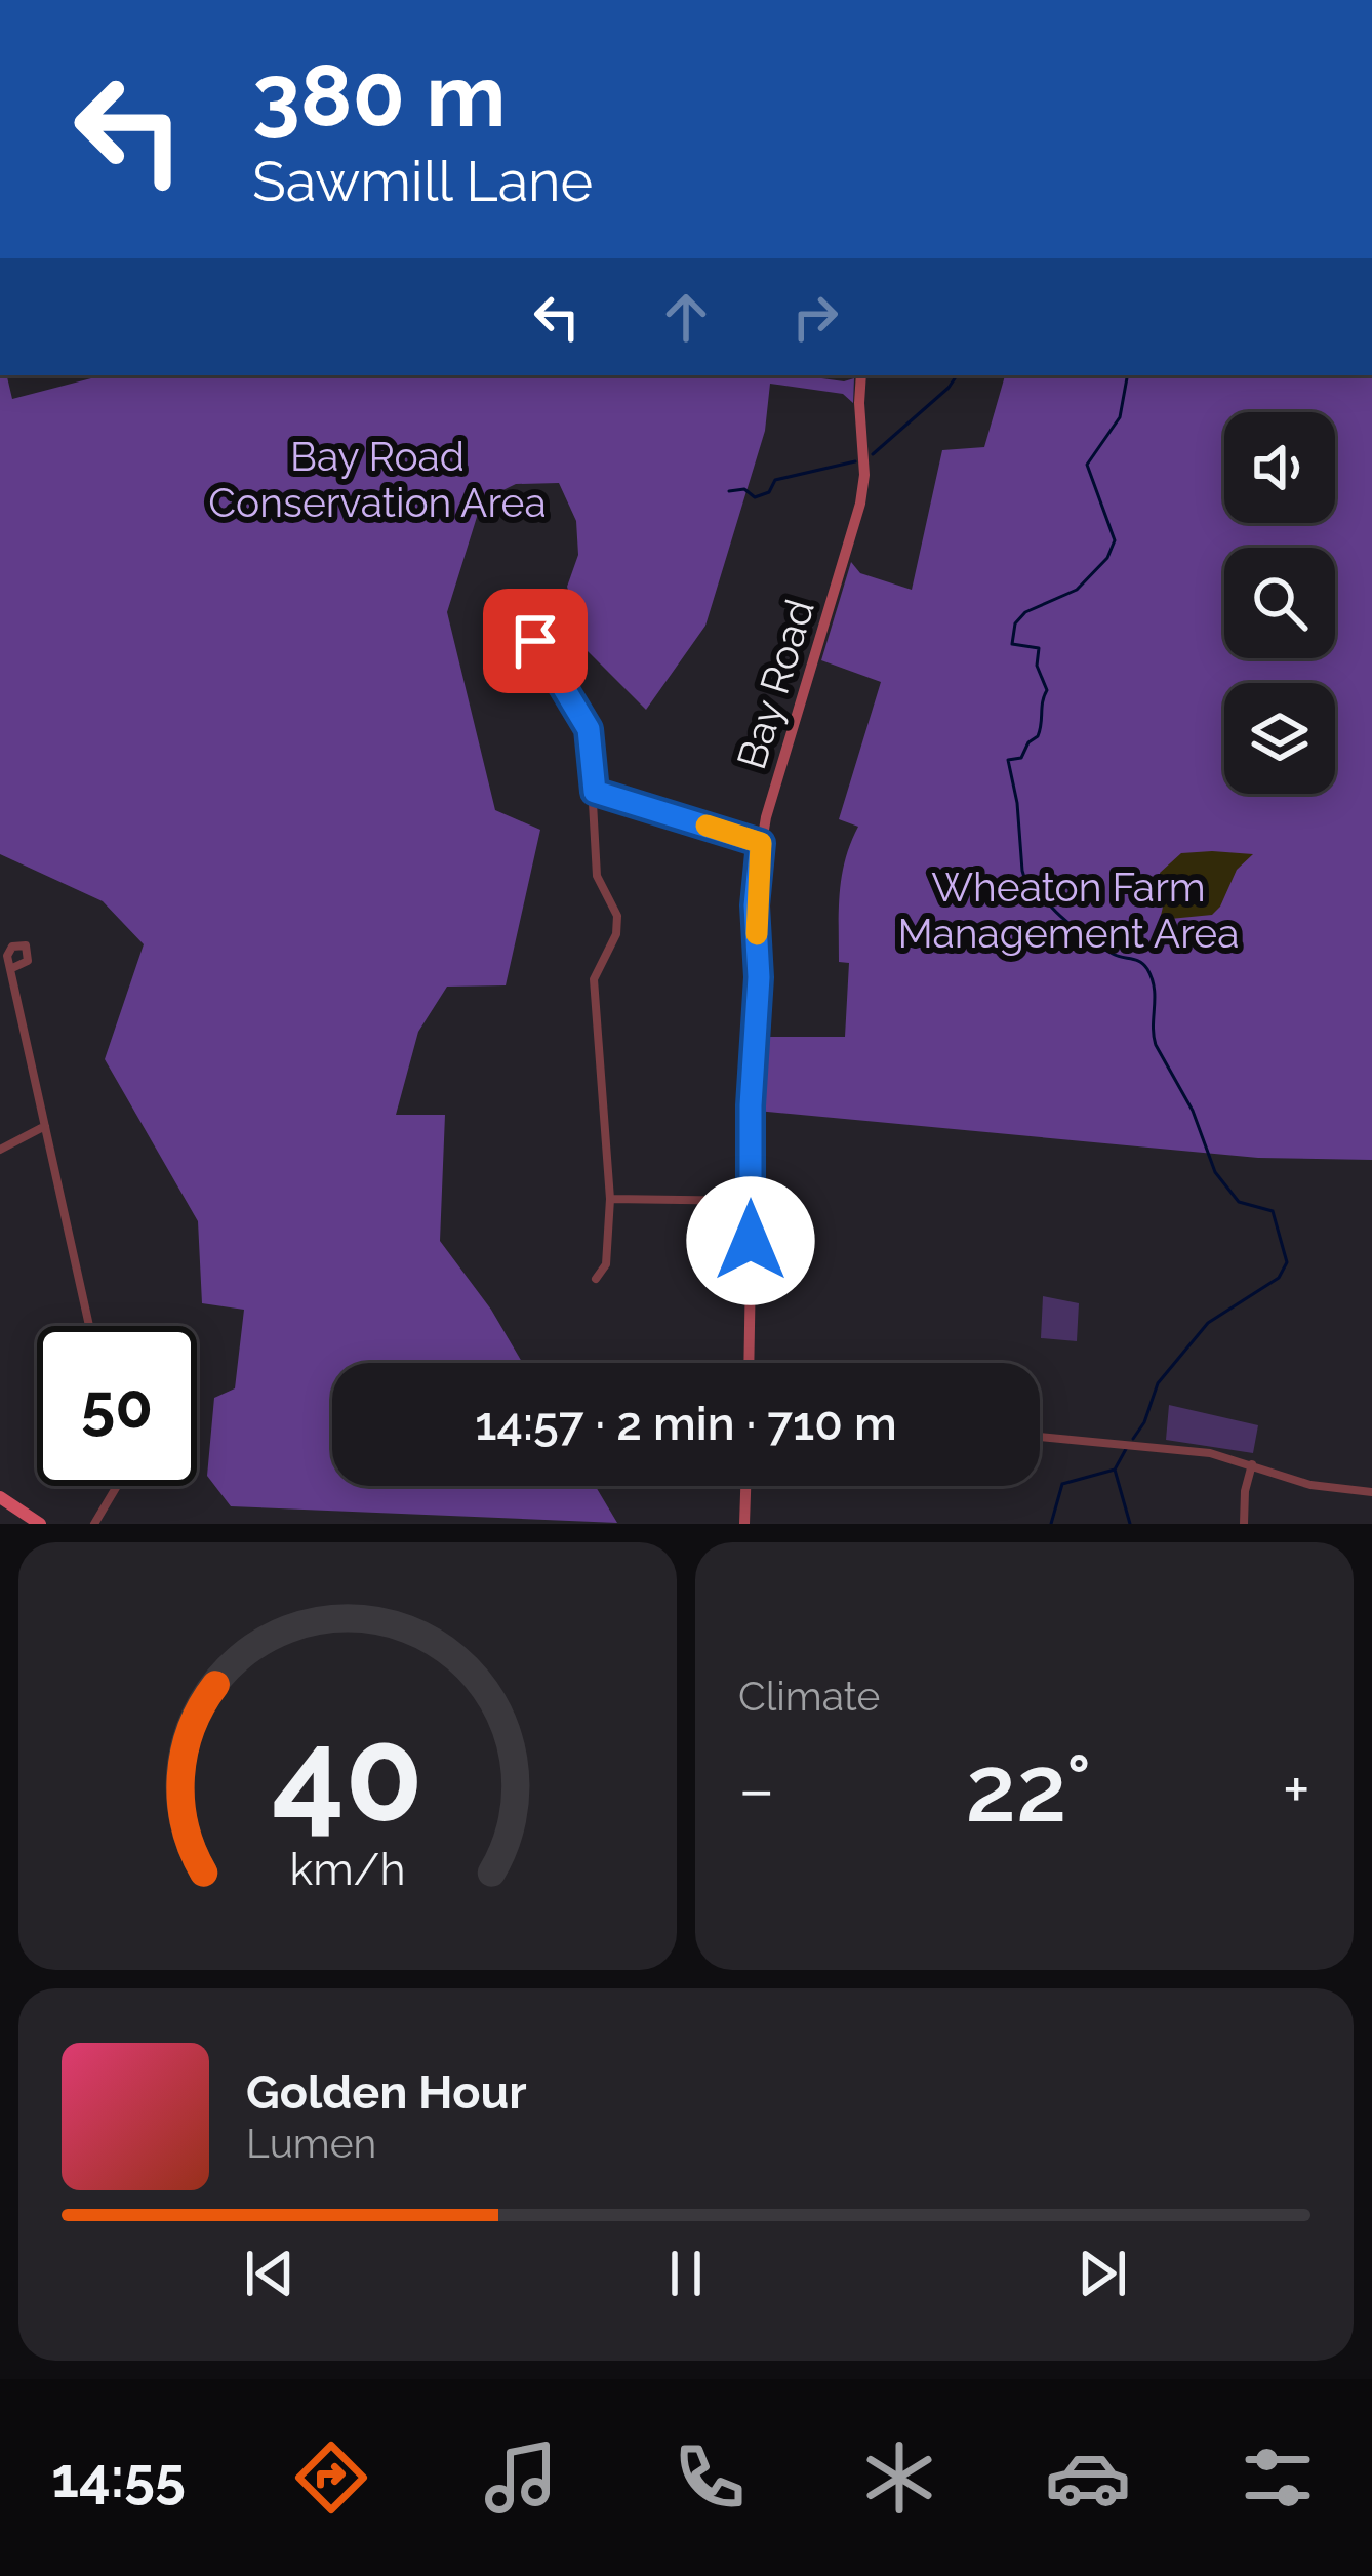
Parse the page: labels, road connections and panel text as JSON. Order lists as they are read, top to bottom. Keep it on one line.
{"streets":{"main road":["Bay Road"]},"parks":["Bay Road Conservation Area","Wheaton Farm Management Area"],"page":{"turn":["380 m","Sawmill Lane"],"limit":"50","trip":"14:57 · 2 min · 710 m","tile":"Climate","heat":["−","22°","+"],"song":["Golden Hour","Lumen"],"tabs":"14:55","gauge":["40","km/h"]}}
